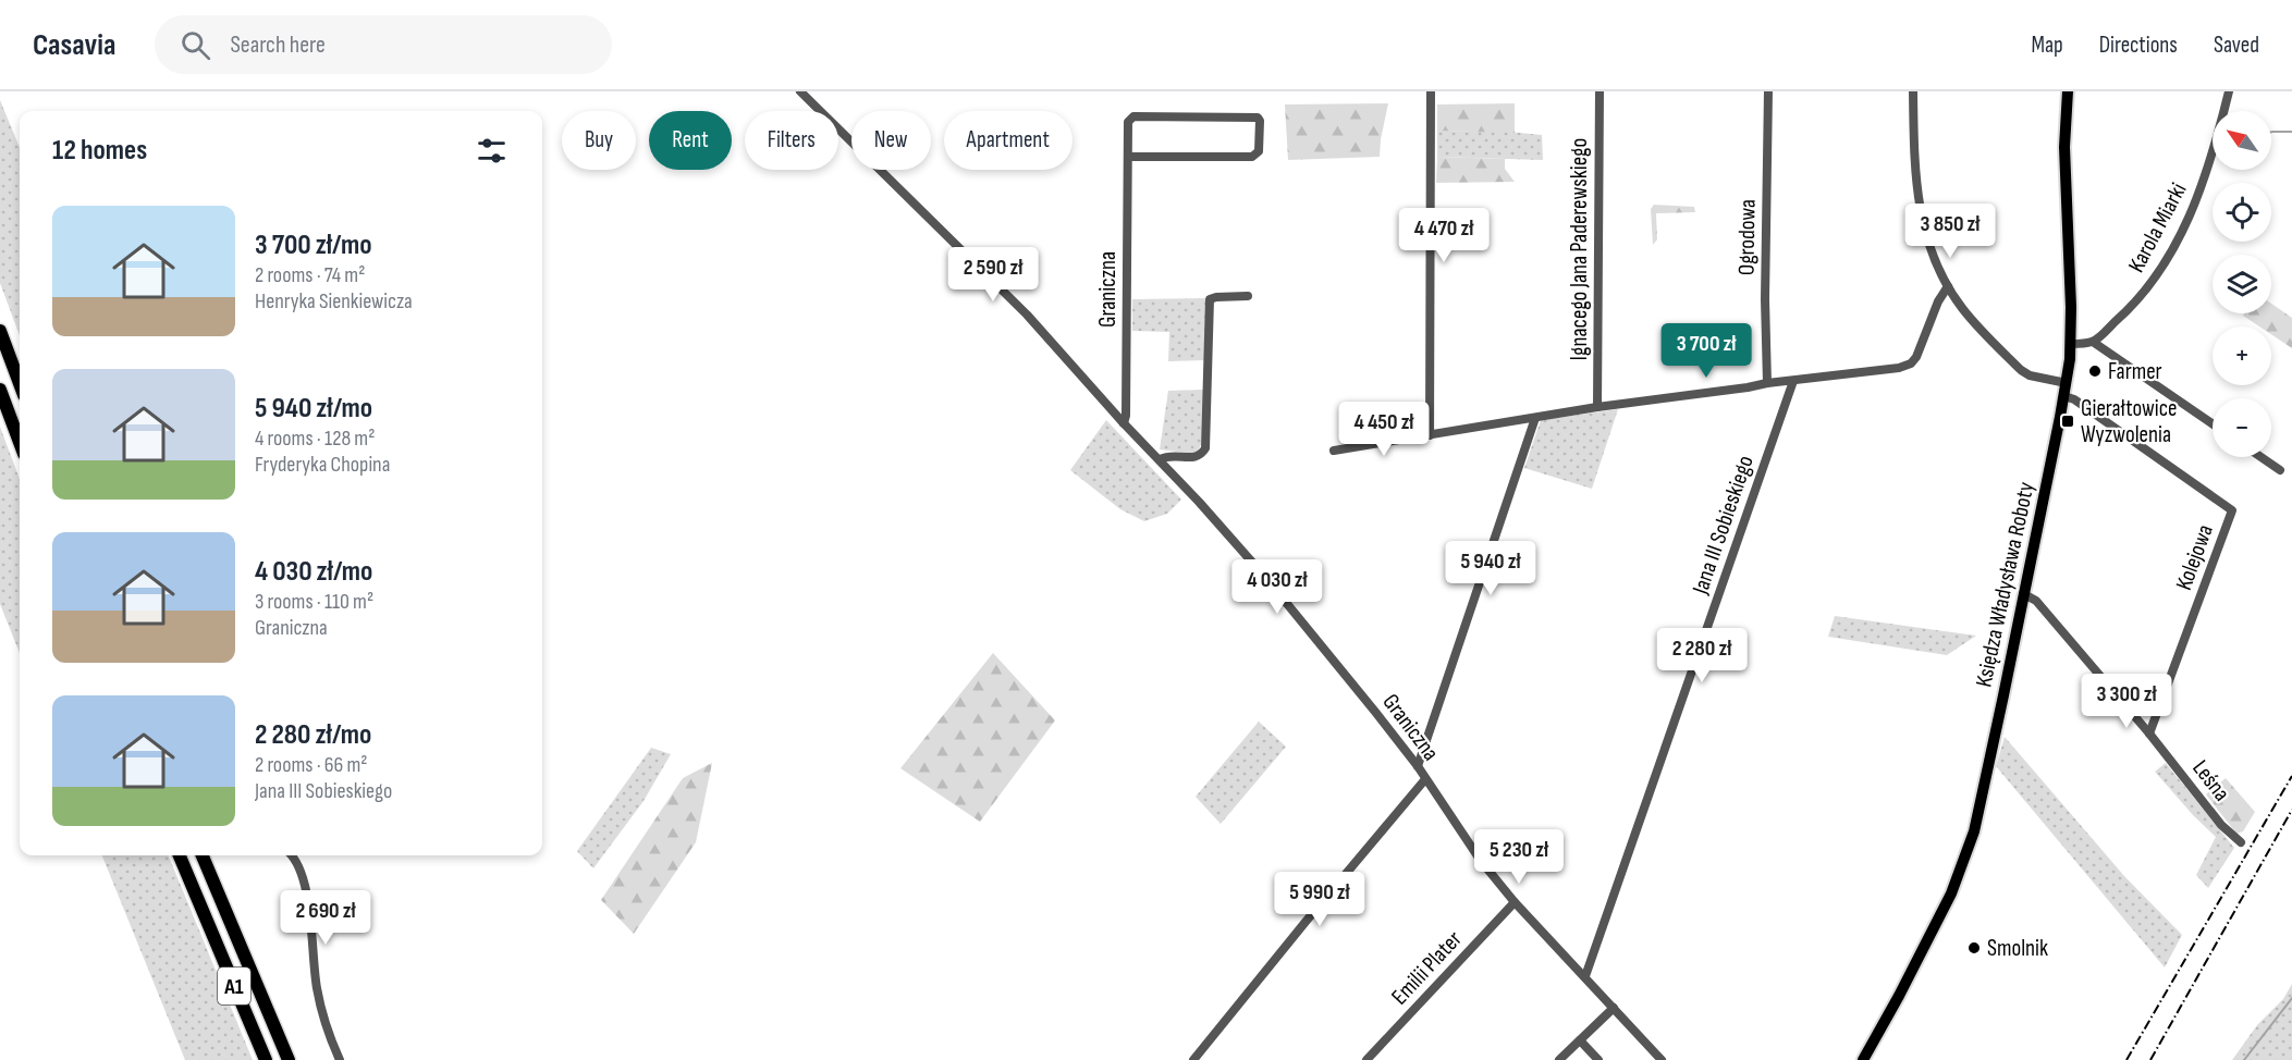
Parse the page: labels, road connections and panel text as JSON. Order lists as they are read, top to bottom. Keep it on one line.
{"streets":{"highway":["A1"],"main road":["Księdza Władysława Roboty"],"street":["Karola Miarki","Ogrodowa","Ignacego Jana Paderewskiego","Graniczna","Jana III Sobieskiego","Kolejowa","Leśna","Emilii Plater"]},"crossings":[["Graniczna","Jana III Sobieskiego"],["Graniczna","Emilii Plater"],["Kolejowa","Księdza Władysława Roboty"],["Kolejowa","Leśna"],["Księdza Władysława Roboty","Leśna"]],"places":{"other":["Farmer","Smolnik"],"transit":["Gierałtowice Wyzwolenia"]},"north":"top left","page":{"header":"Casavia","search":"Search here","nav":["Map","Directions","Saved"],"map_buttons":["+","−"],"chip":["Buy","Rent","Filters","New","Apartment"],"heading":"12 homes","list":[{"name":"3 700 zł/mo","note":"2 rooms · 74 m² · Henryka Sienkiewicza"},{"name":"5 940 zł/mo","note":"4 rooms · 128 m² · Fryderyka Chopina"},{"name":"4 030 zł/mo","note":"3 rooms · 110 m² · Graniczna"},{"name":"2 280 zł/mo","note":"2 rooms · 66 m² · Jana III Sobieskiego"}],"price":["3 850 zł","4 470 zł","2 590 zł","3 700 zł","4 450 zł","5 940 zł","4 030 zł","2 280 zł","3 300 zł","5 230 zł","5 990 zł","2 690 zł"]}}
